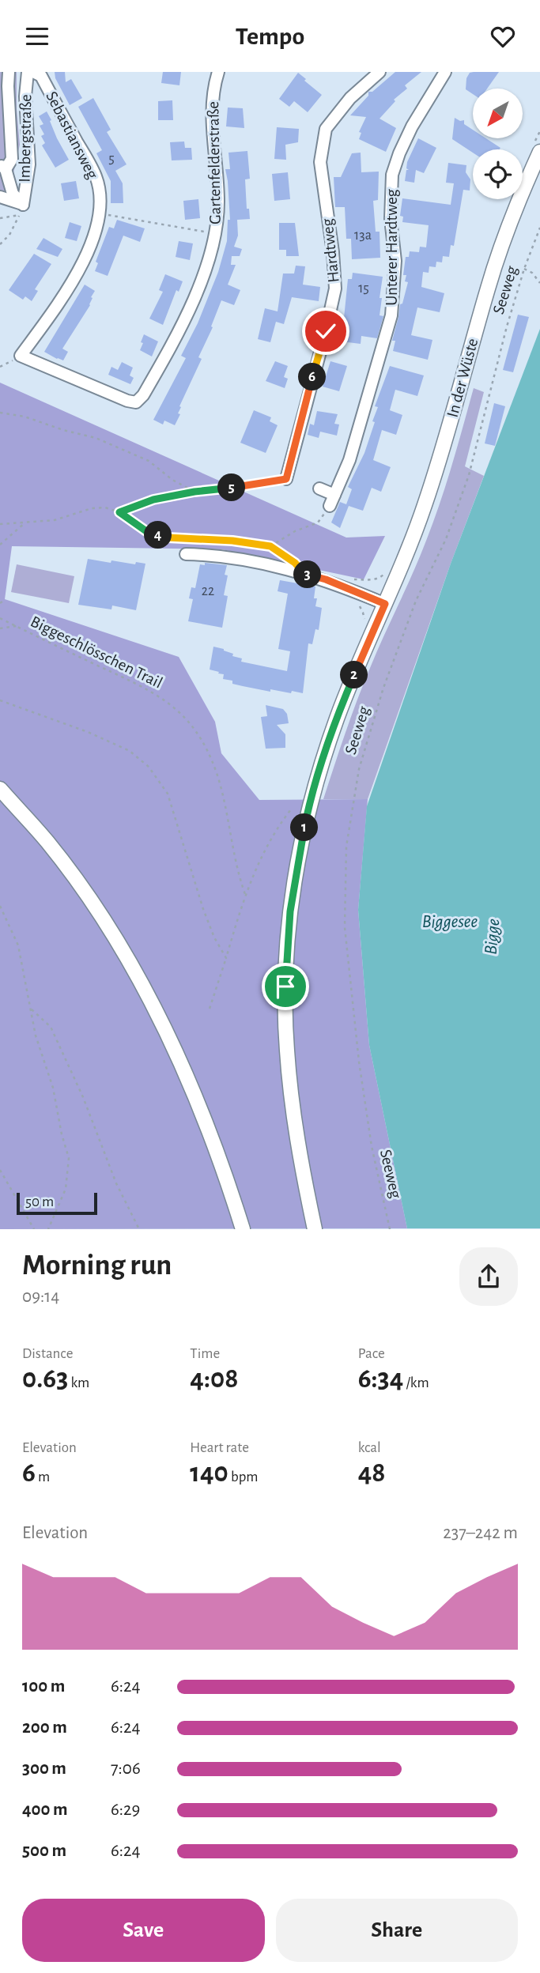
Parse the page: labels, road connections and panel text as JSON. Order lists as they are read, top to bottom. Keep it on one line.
{"streets":{"main road":["In der Wüste"],"street":["Sebastiansweg","Imbergstraße","Gartenfelderstraße","Unterer Hardtweg","Hardtweg"],"path":["Seeweg","Biggeschlösschen Trail"]},"crossings":[["Sebastiansweg","Gartenfelderstraße"]],"water":["Biggesee","Bigge"],"house_numbers":["5","13a","15","22"],"scale_bar":"50 m","north":"bottom left","page":{"header":"Tempo","pins":["6","5","4","3","2","1"],"scale":"50 m","heading":["Morning run","09:14"],"stats":[["Distance","0.63 km"],["Time","4:08"],["Pace","6:34 /km"],["Elevation","6 m"],["Heart rate","140 bpm"],["kcal","48"]],"chart":["Elevation","237–242 m"],"list":[{"name":"100 m","note":"6:24"},{"name":"200 m","note":"6:24"},{"name":"300 m","note":"7:06"},{"name":"400 m","note":"6:29"},{"name":"500 m","note":"6:24"}],"buttons":["Save","Share"]}}
